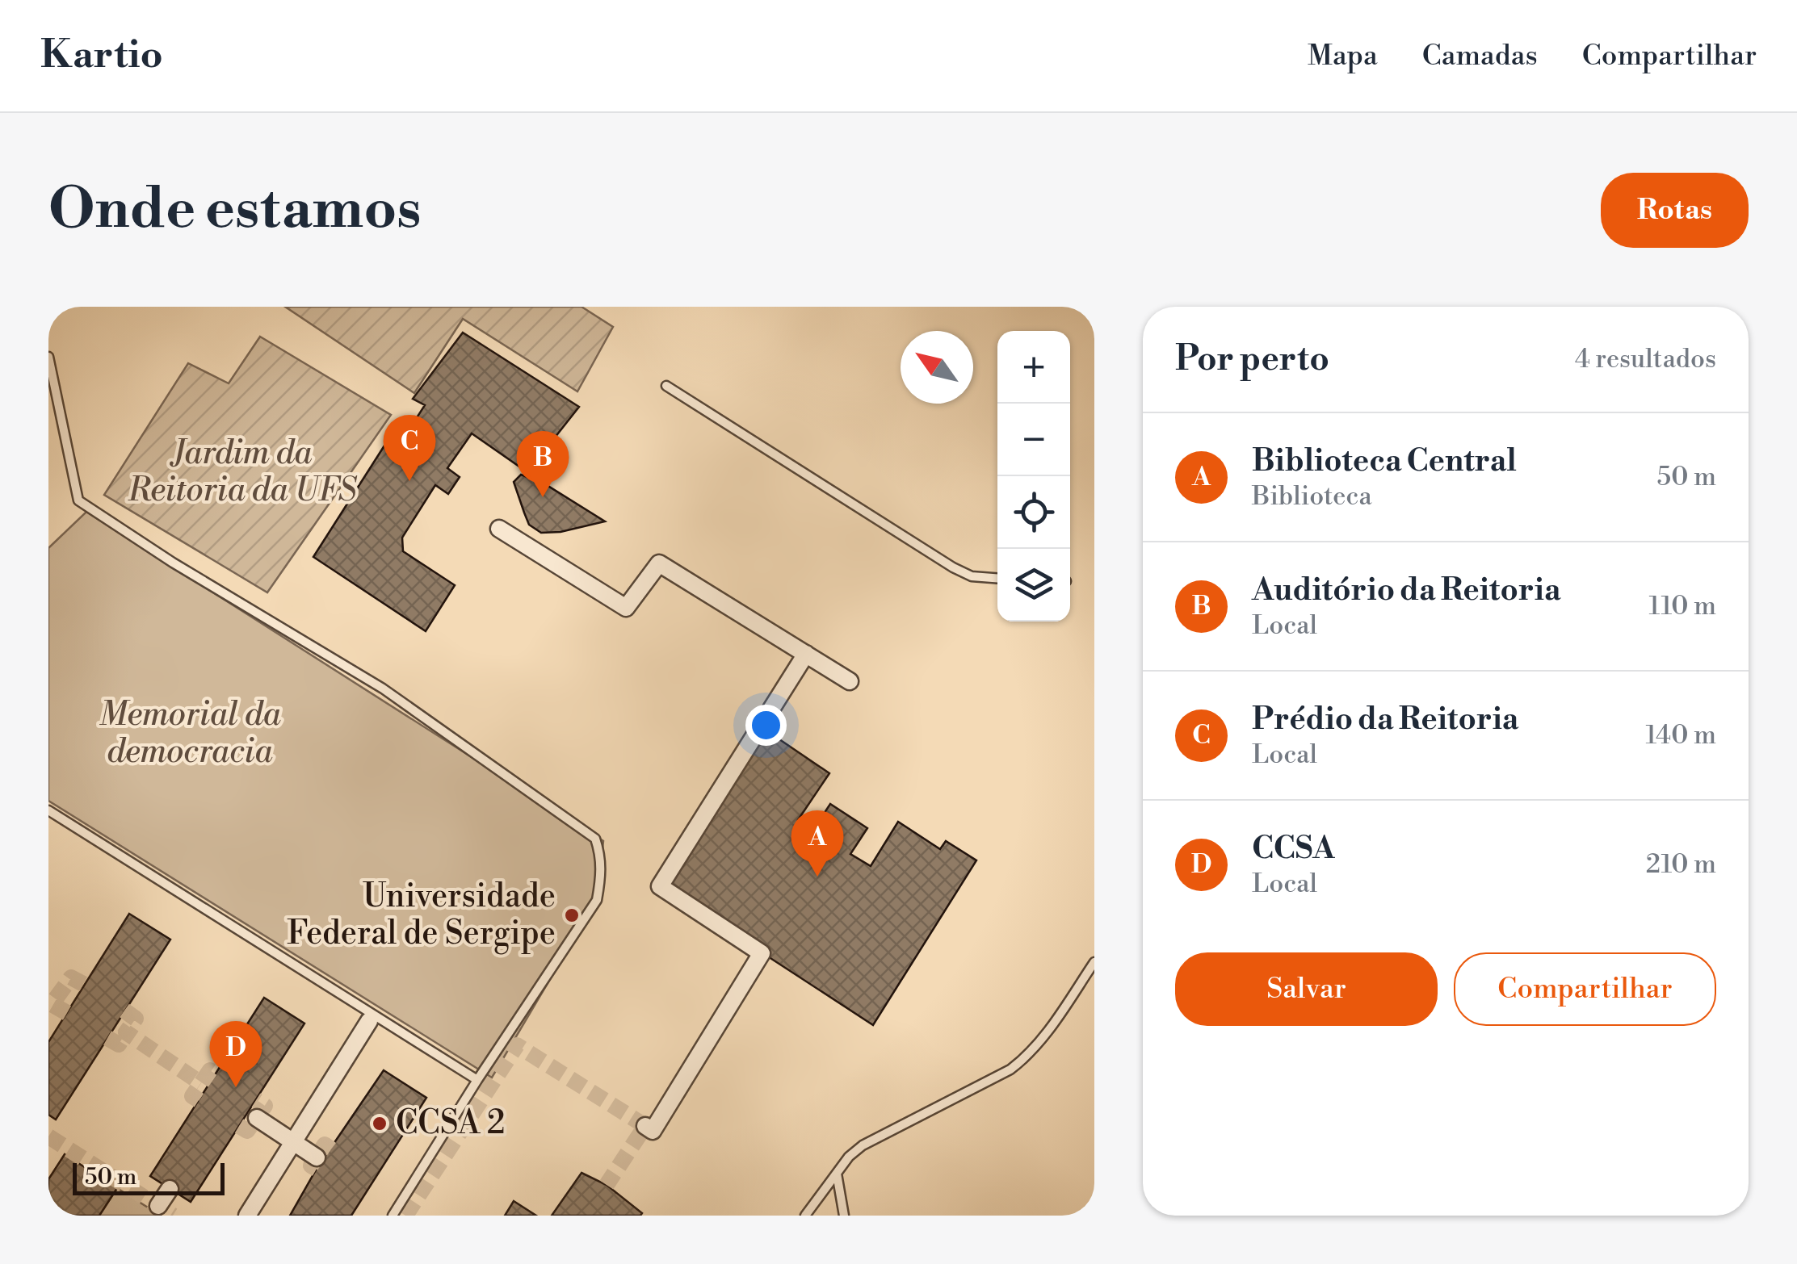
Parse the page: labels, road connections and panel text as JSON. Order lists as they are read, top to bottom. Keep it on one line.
{"parks":["Jardim da Reitoria da UFS","Memorial da democracia"],"places":["Universidade Federal de Sergipe","CCSA 2"],"scale_bar":"50 m","north":"top left","page":{"header":"Kartio","nav":["Mapa","Camadas","Compartilhar"],"buttons":["Rotas",["Salvar","Compartilhar"]],"title":"Onde estamos","heading":["Por perto","4 resultados"],"map_buttons":["+","−"],"list":[{"mark":"A","name":"Biblioteca Central","note":"Biblioteca","value":"50 m"},{"mark":"B","name":"Auditório da Reitoria","note":"Local","value":"110 m"},{"mark":"C","name":"Prédio da Reitoria","note":"Local","value":"140 m"},{"mark":"D","name":"CCSA","note":"Local","value":"210 m"}],"pins":["C","B","A","D"],"scale":"50 m"}}
